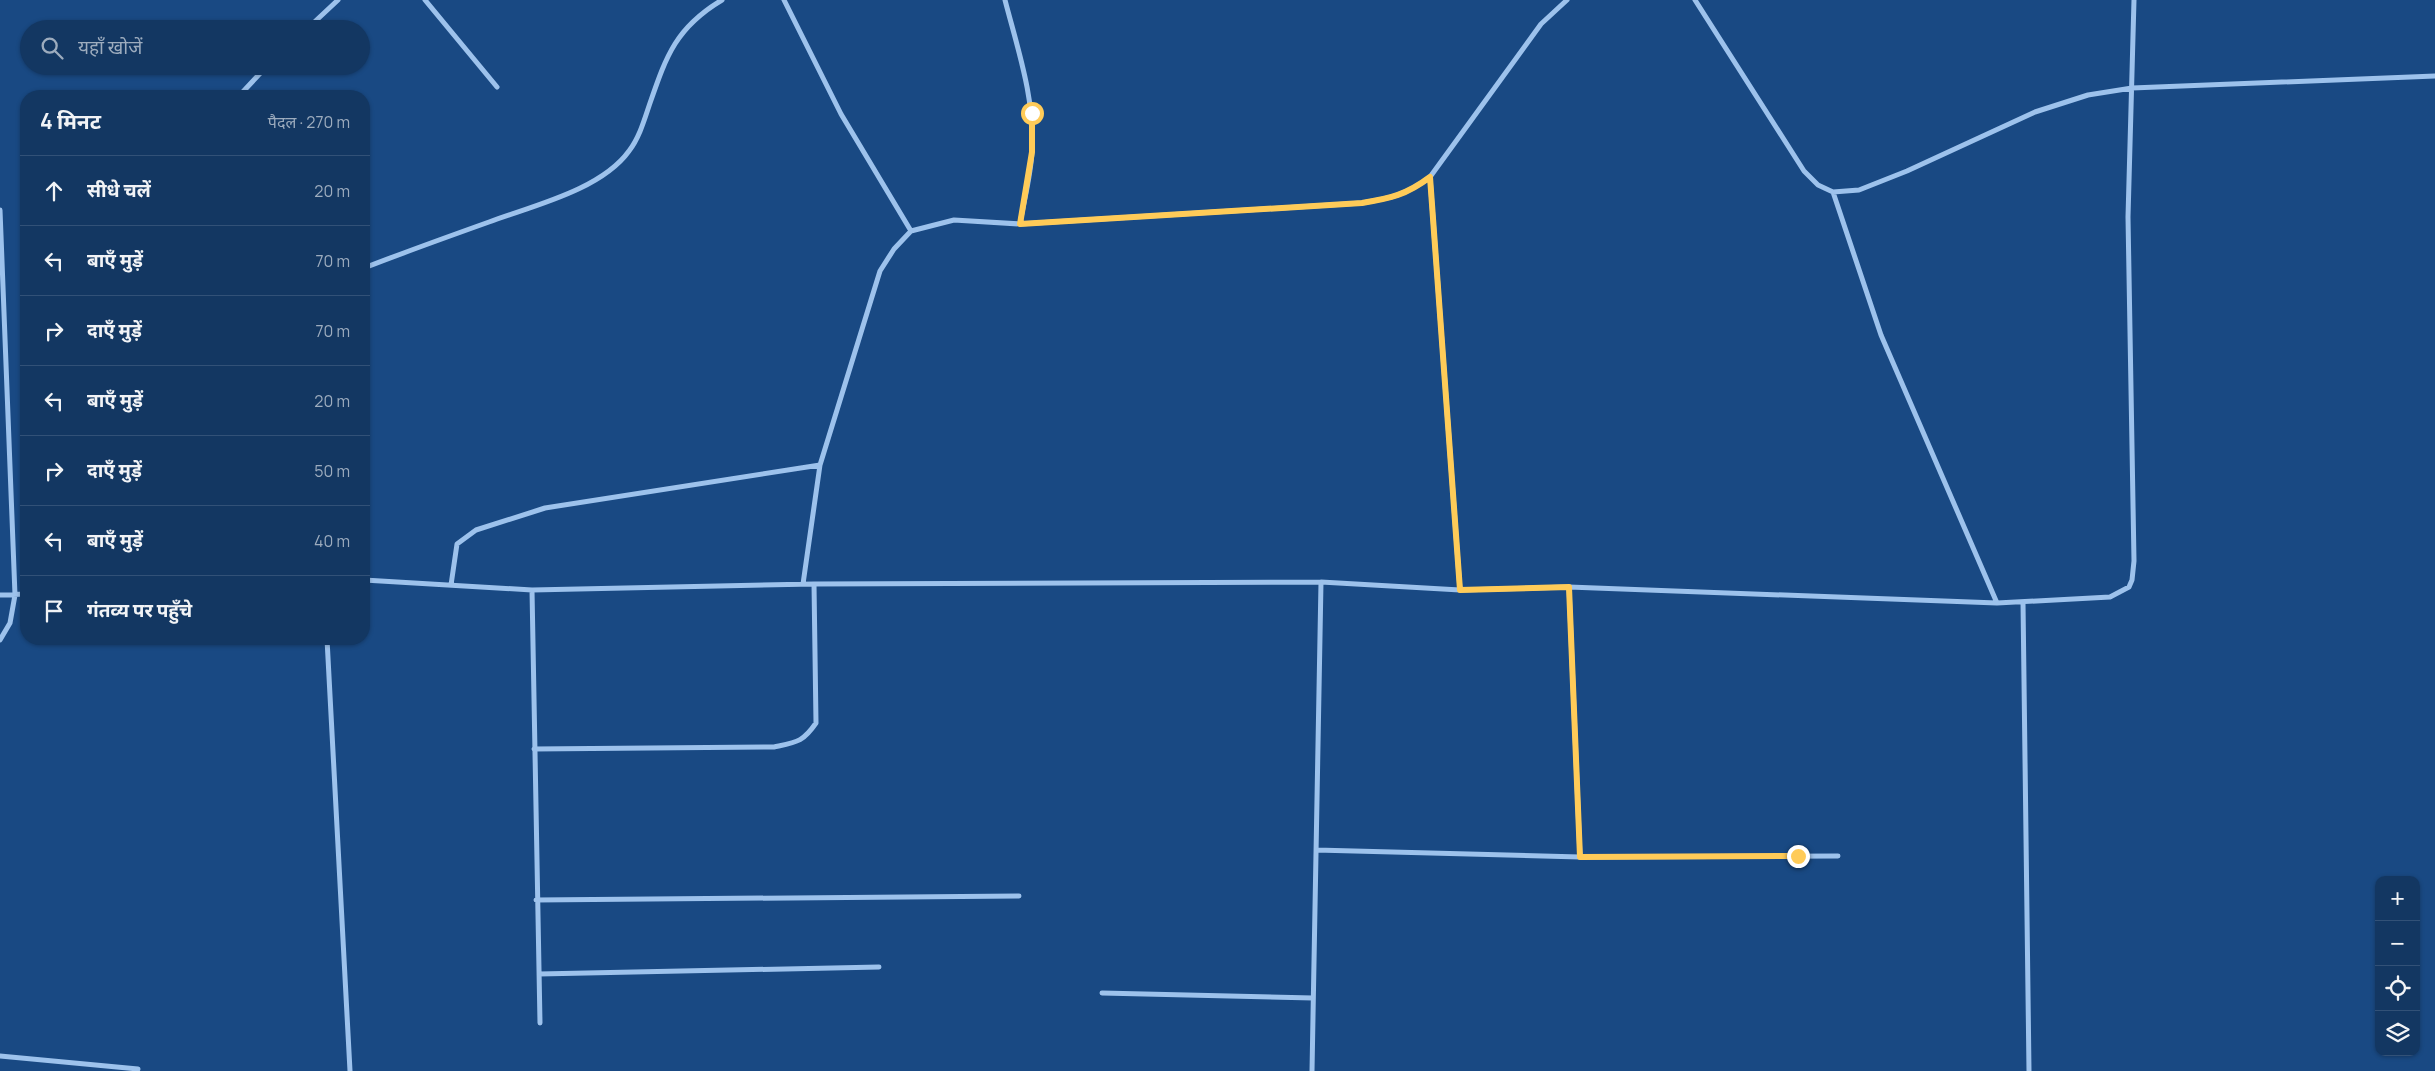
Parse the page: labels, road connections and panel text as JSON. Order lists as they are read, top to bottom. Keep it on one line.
{"page":{"search":"यहाँ खोजें","heading":["4 मिनट","पैदल · 270 m"],"list":[["सीधे चलें","20 m"],["बाएँ मुड़ें","70 m"],["दाएँ मुड़ें","70 m"],["बाएँ मुड़ें","20 m"],["दाएँ मुड़ें","50 m"],["बाएँ मुड़ें","40 m"],"गंतव्य पर पहुँचे"],"map_buttons":["+","−"]}}
